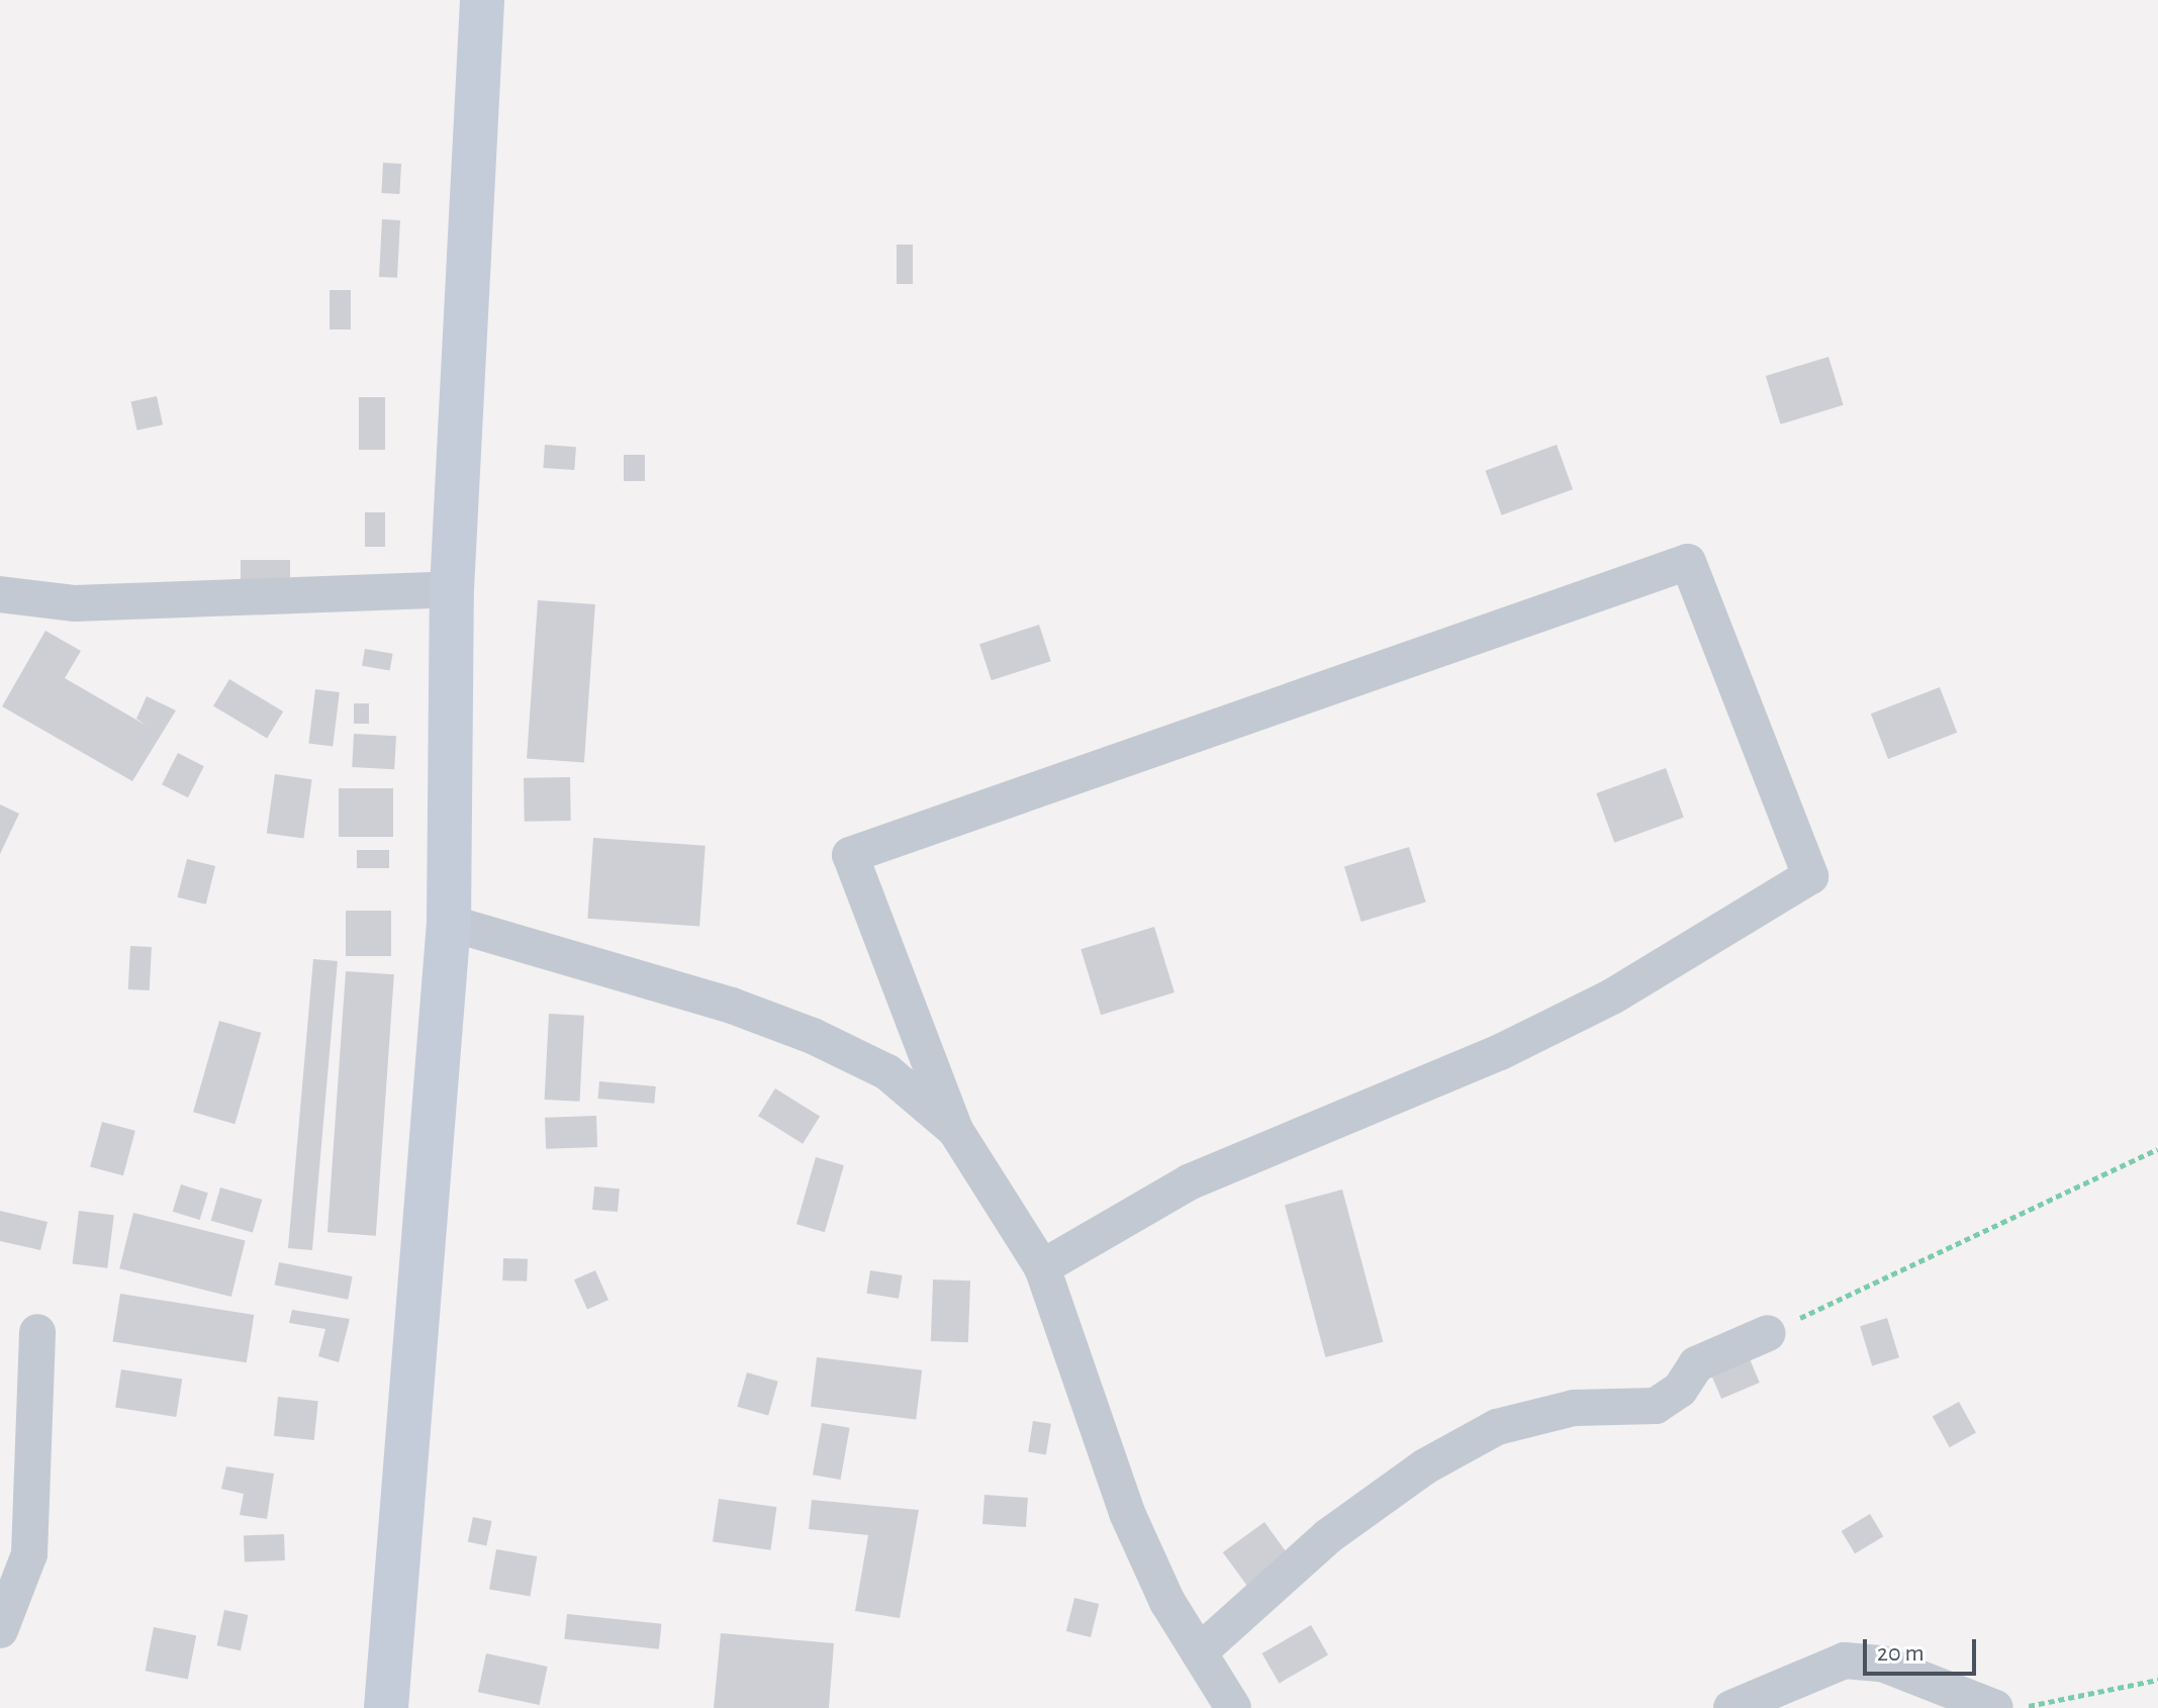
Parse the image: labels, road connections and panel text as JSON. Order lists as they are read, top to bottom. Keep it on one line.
{"scale_bar":"20 m"}
